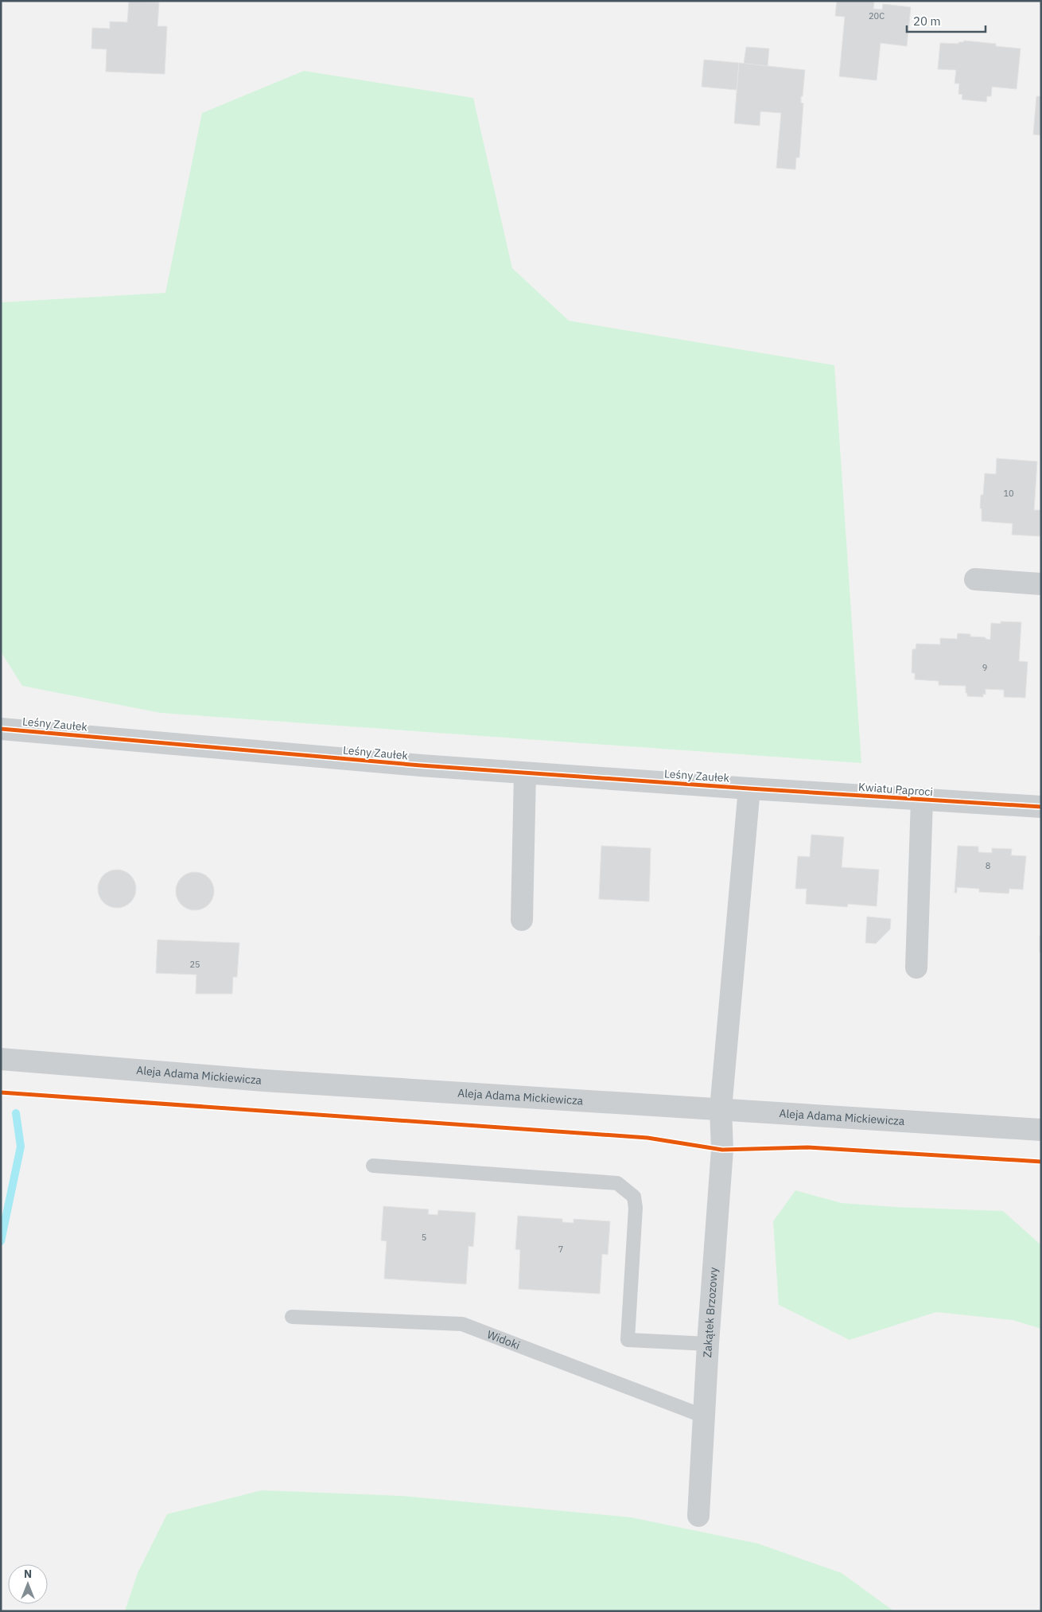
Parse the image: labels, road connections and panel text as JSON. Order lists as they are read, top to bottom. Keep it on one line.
{"streets":{"street":["Leśny Zaułek","Kwiatu Paproci","Aleja Adama Mickiewicza","Zakątek Brzozowy"],"lane":["Widoki"]},"crossings":[["Leśny Zaułek","Kwiatu Paproci"],["Aleja Adama Mickiewicza","Zakątek Brzozowy"],["Zakątek Brzozowy","Widoki"]],"house_numbers":["20C","10","9","8","25","5","7"],"scale_bar":"20 m","north":"top"}
